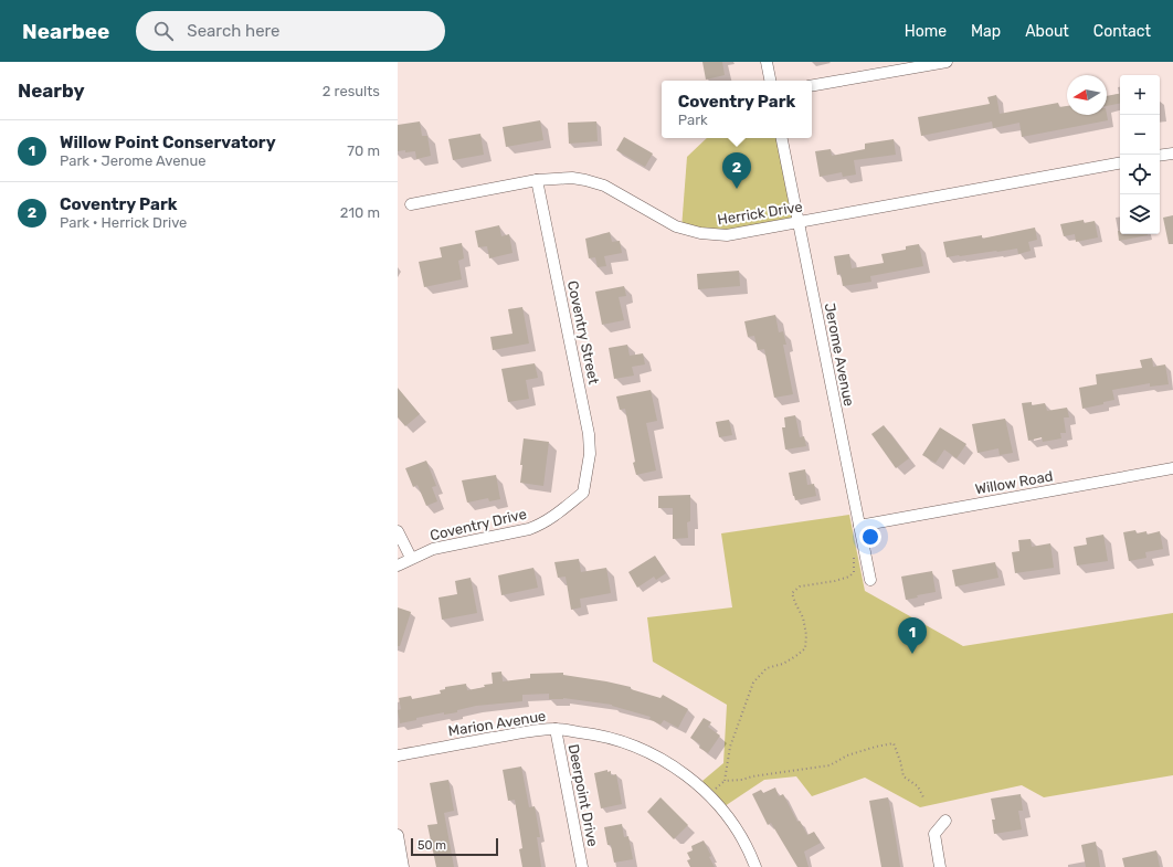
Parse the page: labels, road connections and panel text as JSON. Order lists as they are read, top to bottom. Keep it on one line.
{"streets":{"street":["Herrick Drive","Coventry Street","Jerome Avenue","Willow Road","Coventry Drive","Marion Avenue","Deerpoint Drive"]},"crossings":[["Herrick Drive","Coventry Street"],["Herrick Drive","Jerome Avenue"],["Coventry Street","Coventry Drive"],["Jerome Avenue","Willow Road"],["Marion Avenue","Deerpoint Drive"]],"scale_bar":"50 m","north":"left","page":{"header":"Nearbee","search":"Search here","nav":["Home","Map","About","Contact"],"heading":["Nearby","2 results"],"map_buttons":["+","−"],"popup":["Coventry Park","Park"],"list":[{"mark":"1","name":"Willow Point Conservatory","note":"Park · Jerome Avenue","value":"70 m"},{"mark":"2","name":"Coventry Park","note":"Park · Herrick Drive","value":"210 m"}],"pins":["2","1"],"scale":"50 m"}}
